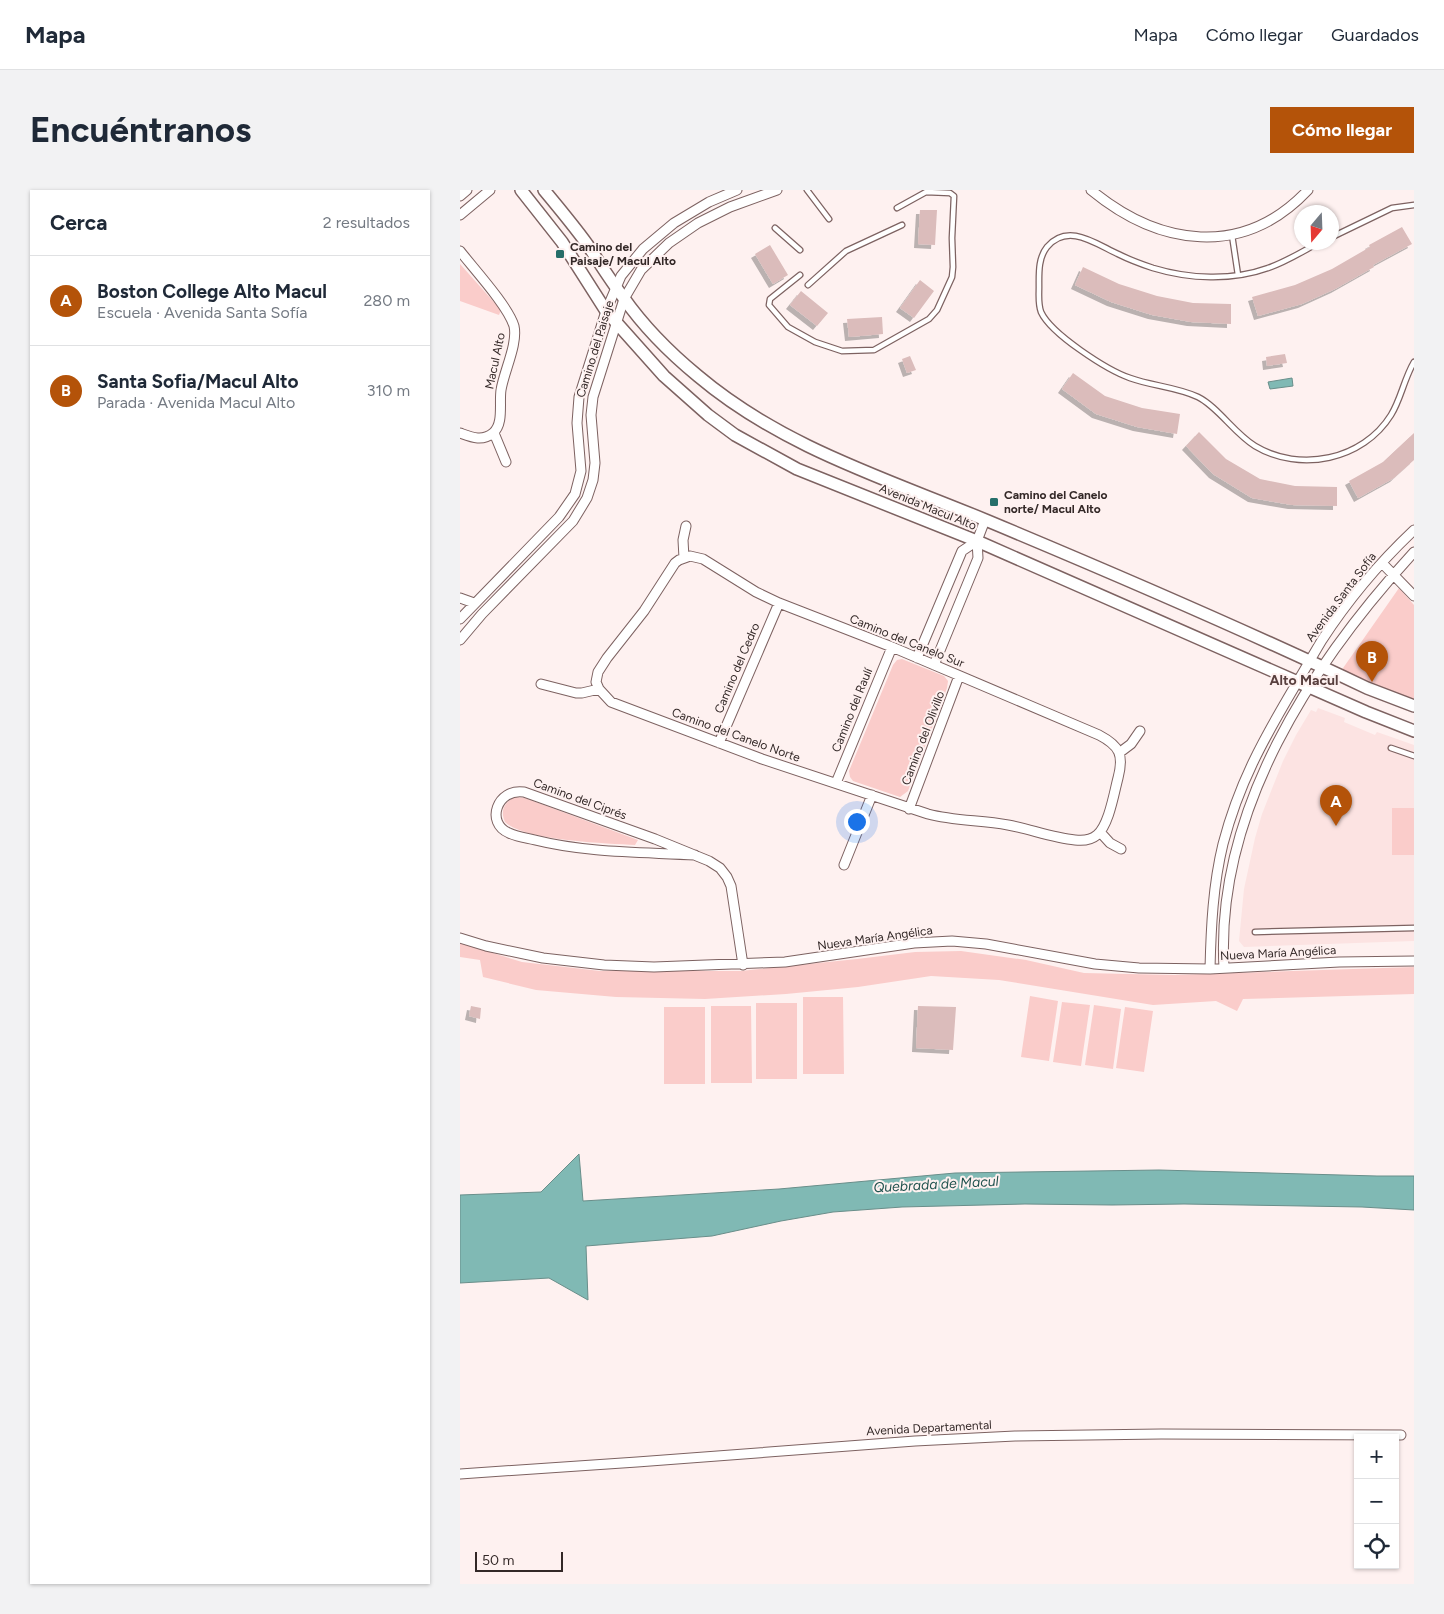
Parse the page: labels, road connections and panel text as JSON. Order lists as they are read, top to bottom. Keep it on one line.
{"streets":{"street":["Camino del Paisaje","Macul Alto","Avenida Macul Alto","Avenida Santa Sofía","Camino del Canelo Sur","Camino del Cedro","Camino del Raulí","Camino del Canelo Norte","Camino del Olivillo","Camino del Ciprés","Nueva María Angélica","Avenida Departamental"]},"crossings":[["Camino del Paisaje","Avenida Macul Alto"],["Avenida Macul Alto","Avenida Santa Sofía"],["Avenida Santa Sofía","Nueva María Angélica"],["Camino del Canelo Sur","Camino del Cedro"],["Camino del Canelo Sur","Camino del Raulí"],["Camino del Canelo Sur","Camino del Olivillo"],["Camino del Cedro","Camino del Canelo Norte"],["Camino del Raulí","Camino del Canelo Norte"],["Camino del Canelo Norte","Camino del Olivillo"],["Camino del Ciprés","Nueva María Angélica"]],"districts":["Alto Macul"],"water":["Quebrada de Macul"],"places":{"transit":["Camino del Paisaje/ Macul Alto","Camino del Canelo norte/ Macul Alto"]},"scale_bar":"50 m","north":"bottom","page":{"header":"Mapa","nav":["Mapa","Cómo llegar","Guardados"],"buttons":"Cómo llegar","title":"Encuéntranos","heading":["Cerca","2 resultados"],"list":[{"mark":"A","name":"Boston College Alto Macul","note":"Escuela · Avenida Santa Sofía","value":"280 m"},{"mark":"B","name":"Santa Sofia/Macul Alto","note":"Parada · Avenida Macul Alto","value":"310 m"}],"pins":["B","A"],"map_buttons":["+","−"],"scale":"50 m"}}
